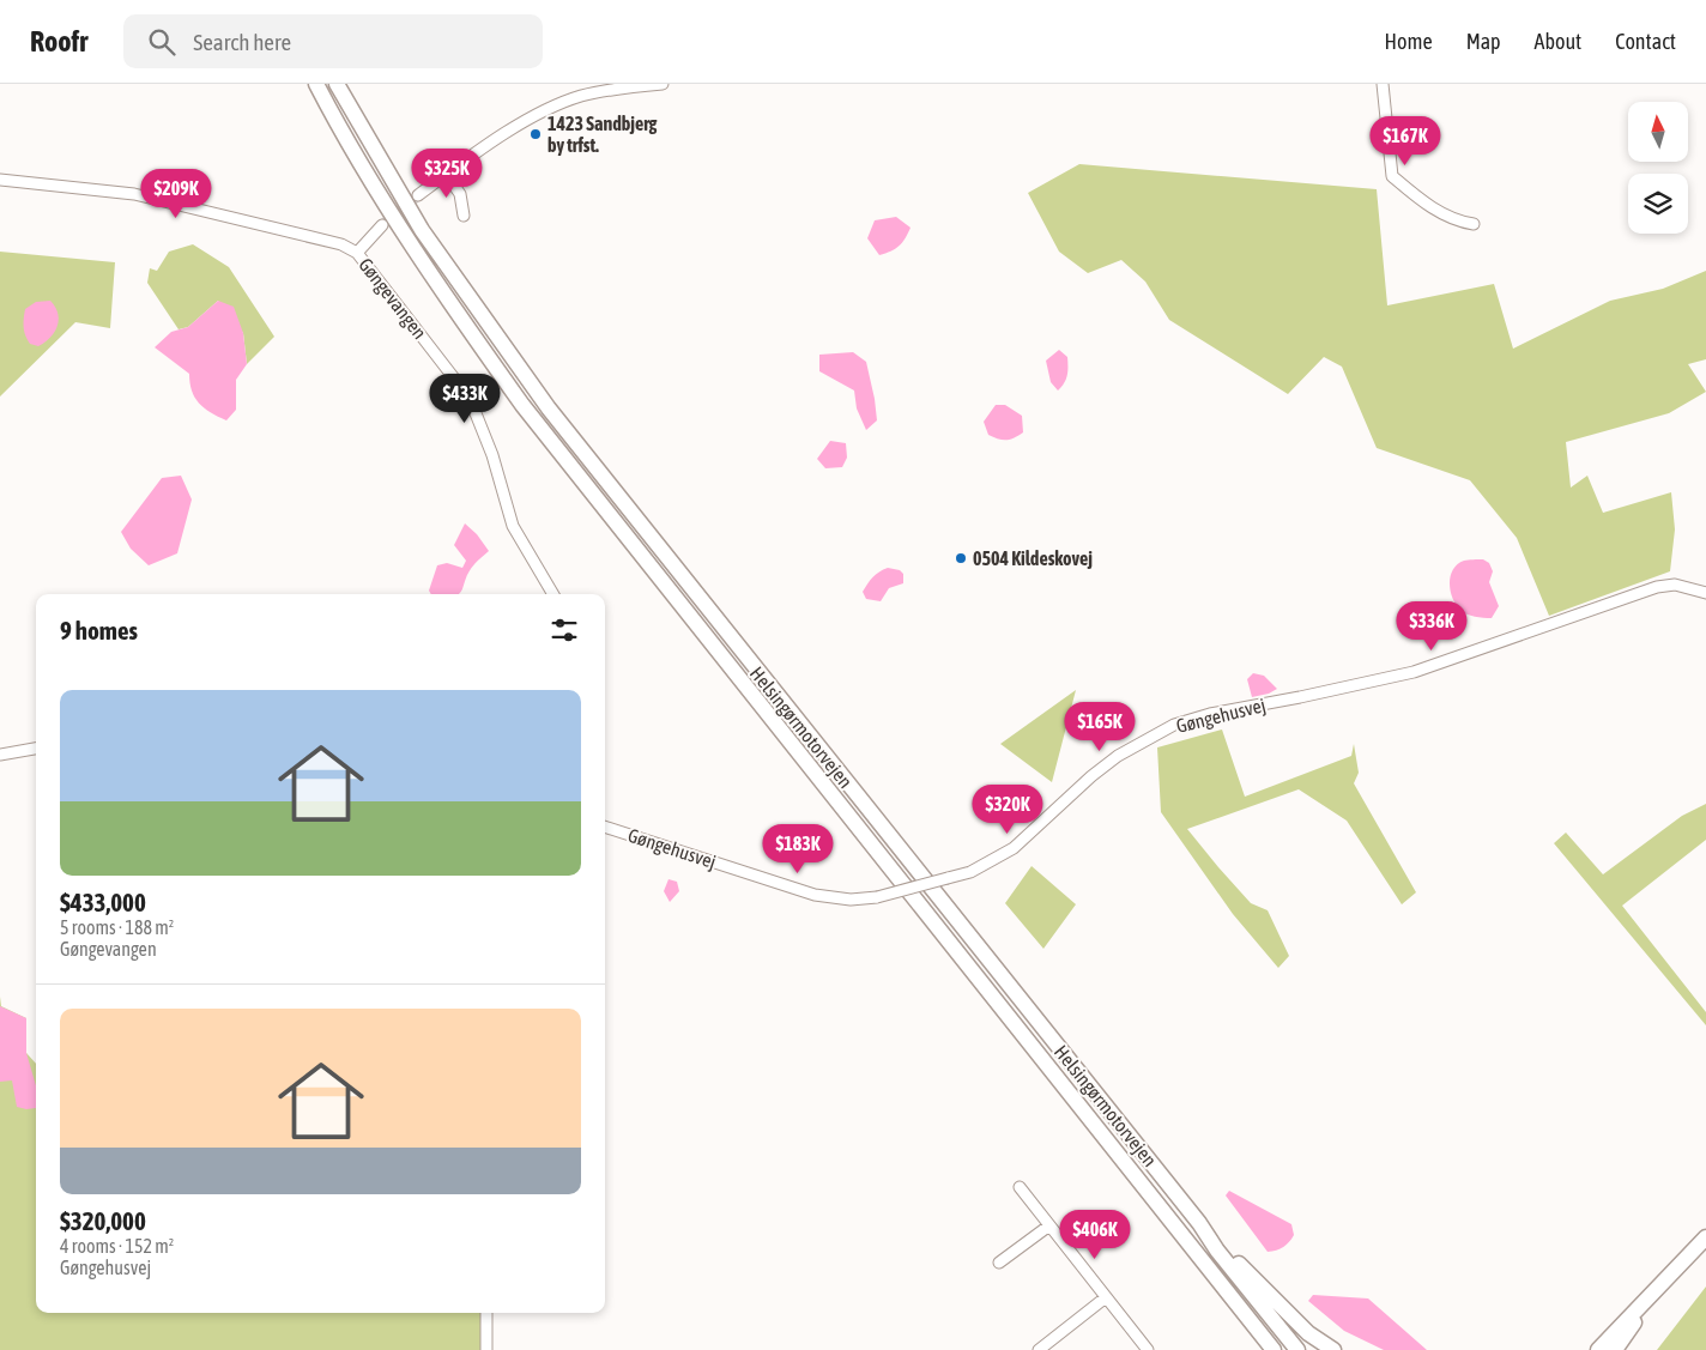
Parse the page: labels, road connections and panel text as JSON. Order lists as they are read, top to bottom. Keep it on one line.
{"streets":{"highway":["Helsingørmotorvejen"],"street":["Gøngevangen","Gøngehusvej"]},"places":["1423 Sandbjerg by trfst.","0504 Kildeskovej"],"north":"top","page":{"header":"Roofr","search":"Search here","nav":["Home","Map","About","Contact"],"price":["$167K","$325K","$209K","$433K","$336K","$165K","$320K","$183K","$406K"],"heading":"9 homes","list":[{"name":"$433,000","note":"5 rooms · 188 m² · Gøngevangen"},{"name":"$320,000","note":"4 rooms · 152 m² · Gøngehusvej"}]}}
